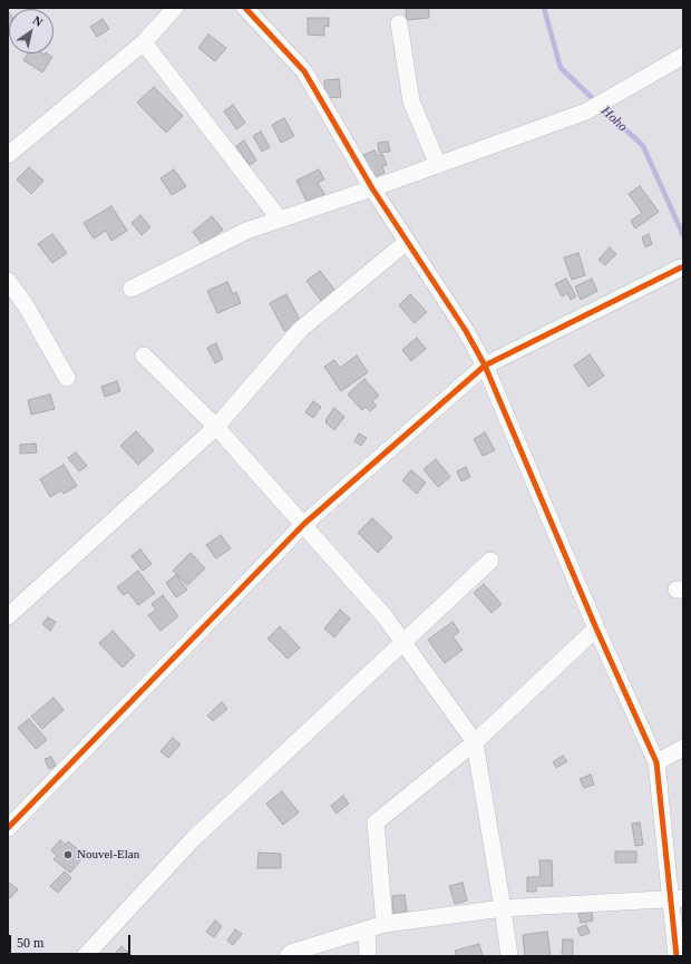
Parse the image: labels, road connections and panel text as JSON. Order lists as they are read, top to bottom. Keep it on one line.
{"water":["Hoho"],"places":["Nouvel-Elan"],"scale_bar":"50 m","north":"top right"}
